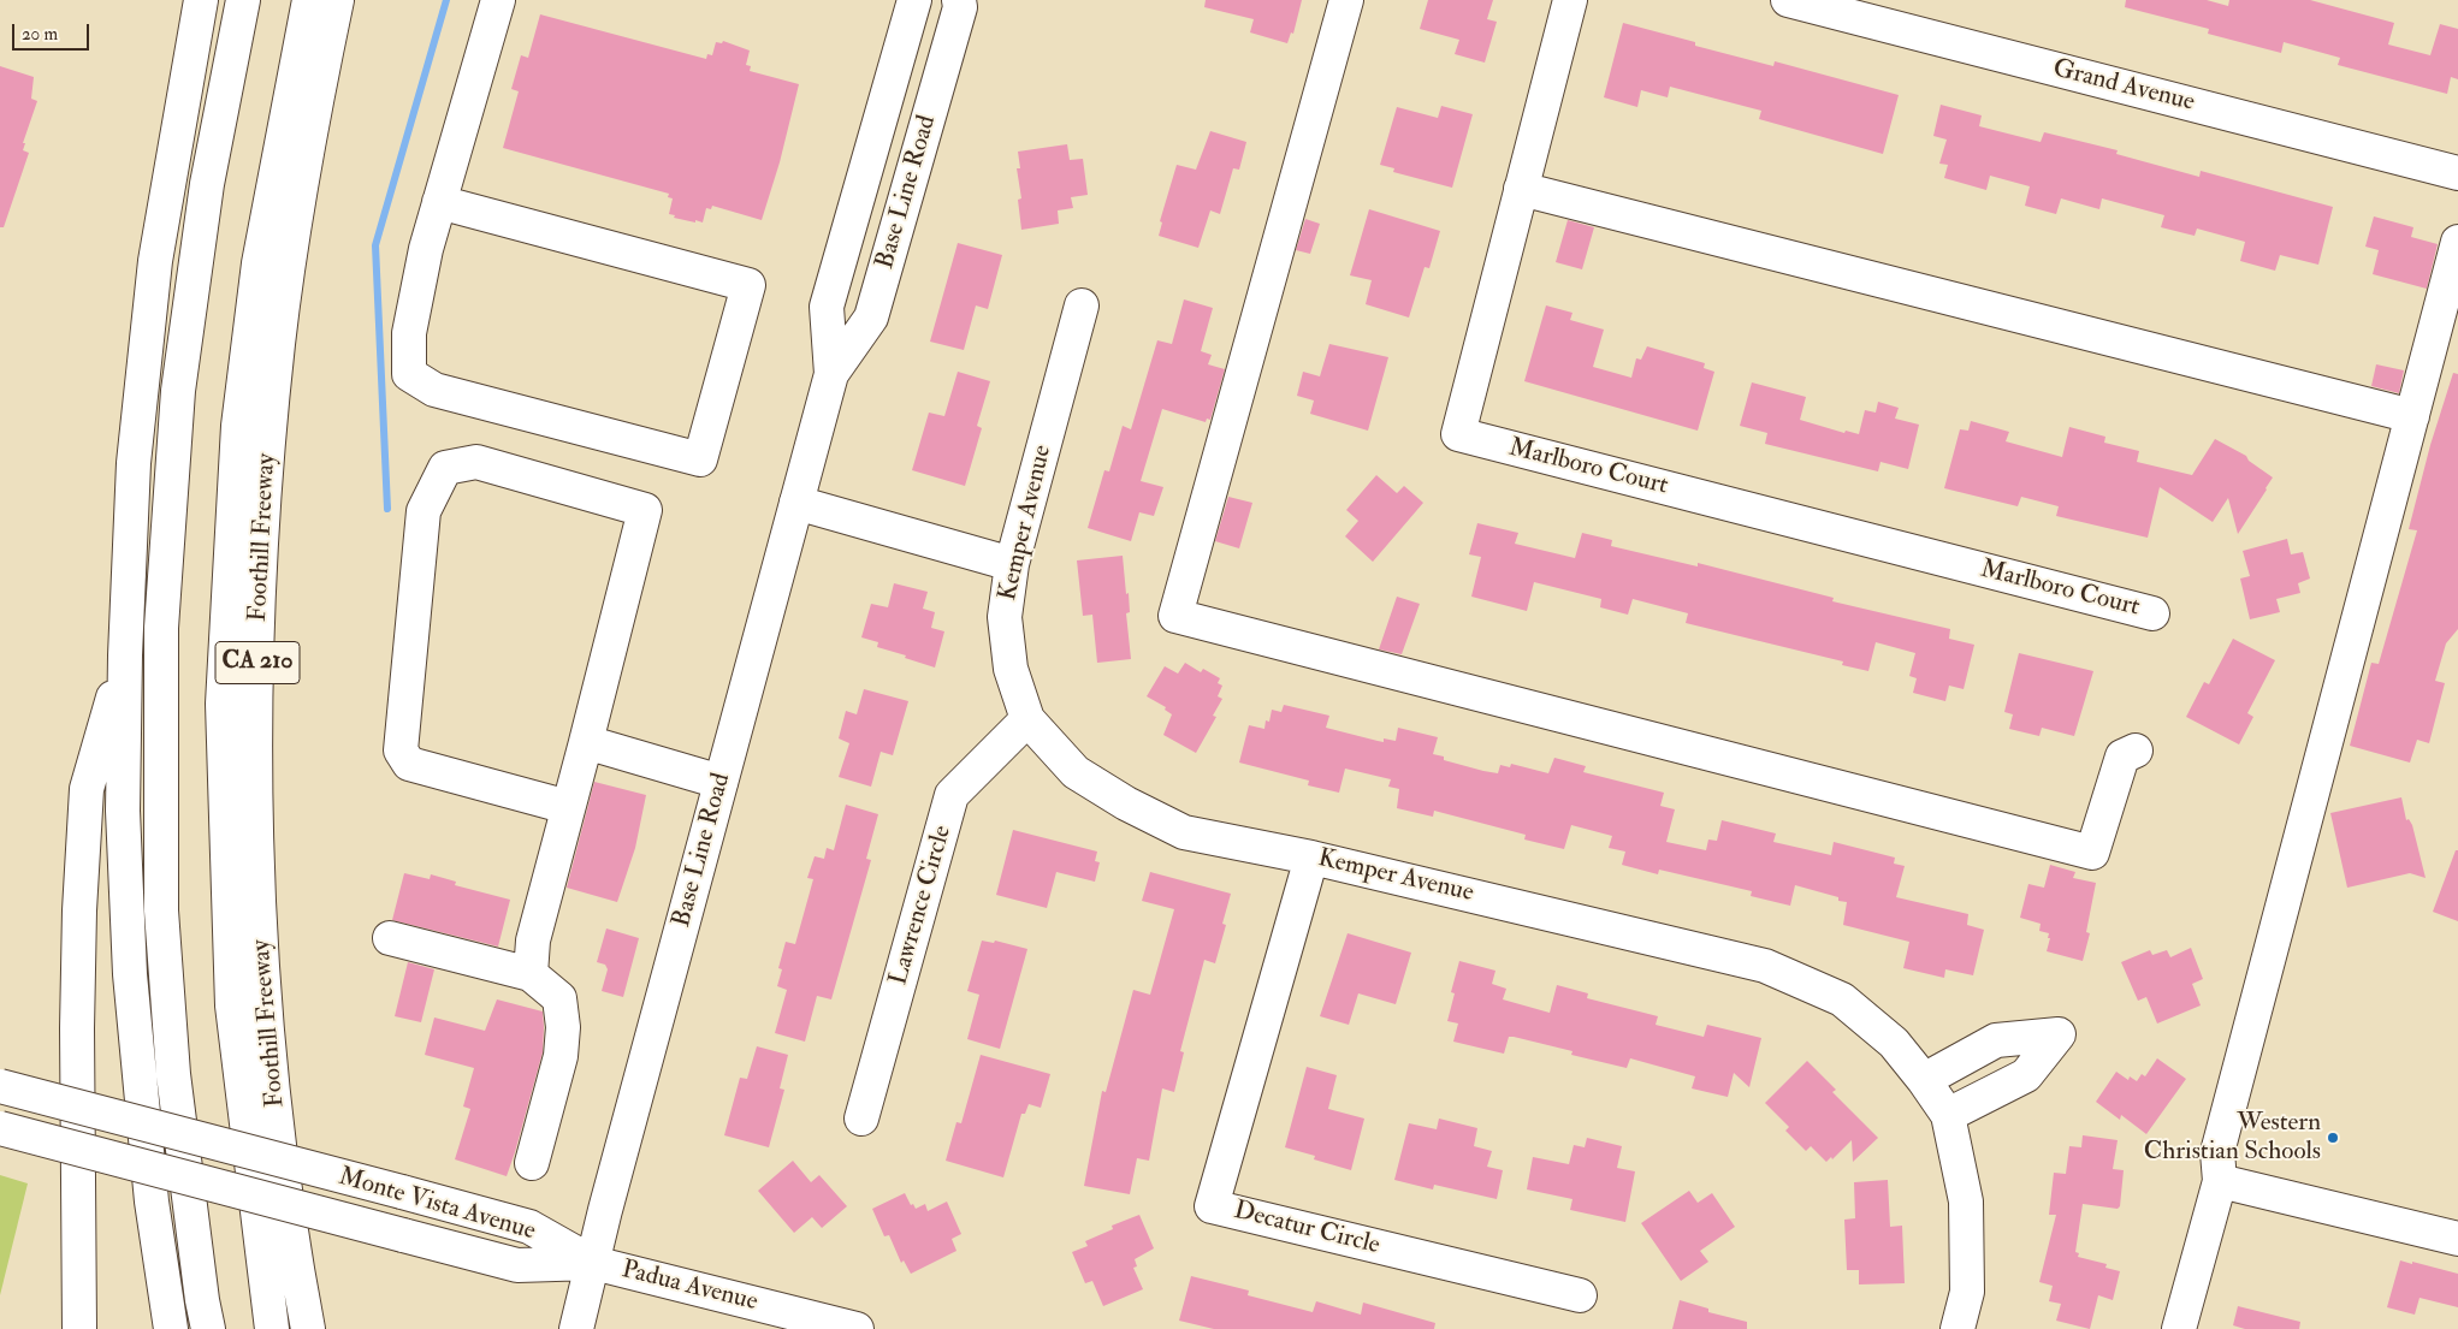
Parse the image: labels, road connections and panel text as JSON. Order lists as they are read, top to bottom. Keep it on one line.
{"streets":{"main road":["Grand Avenue","Base Line Road","Marlboro Court","Kemper Avenue","Foothill Freeway","CA 210","Lawrence Circle","Monte Vista Avenue","Decatur Circle","Padua Avenue"]},"crossings":[["Base Line Road","Monte Vista Avenue"],["Base Line Road","Padua Avenue"],["Kemper Avenue","Lawrence Circle"],["Kemper Avenue","Decatur Circle"],["Monte Vista Avenue","Padua Avenue"]],"places":["Western Christian Schools"],"scale_bar":"20 m"}
